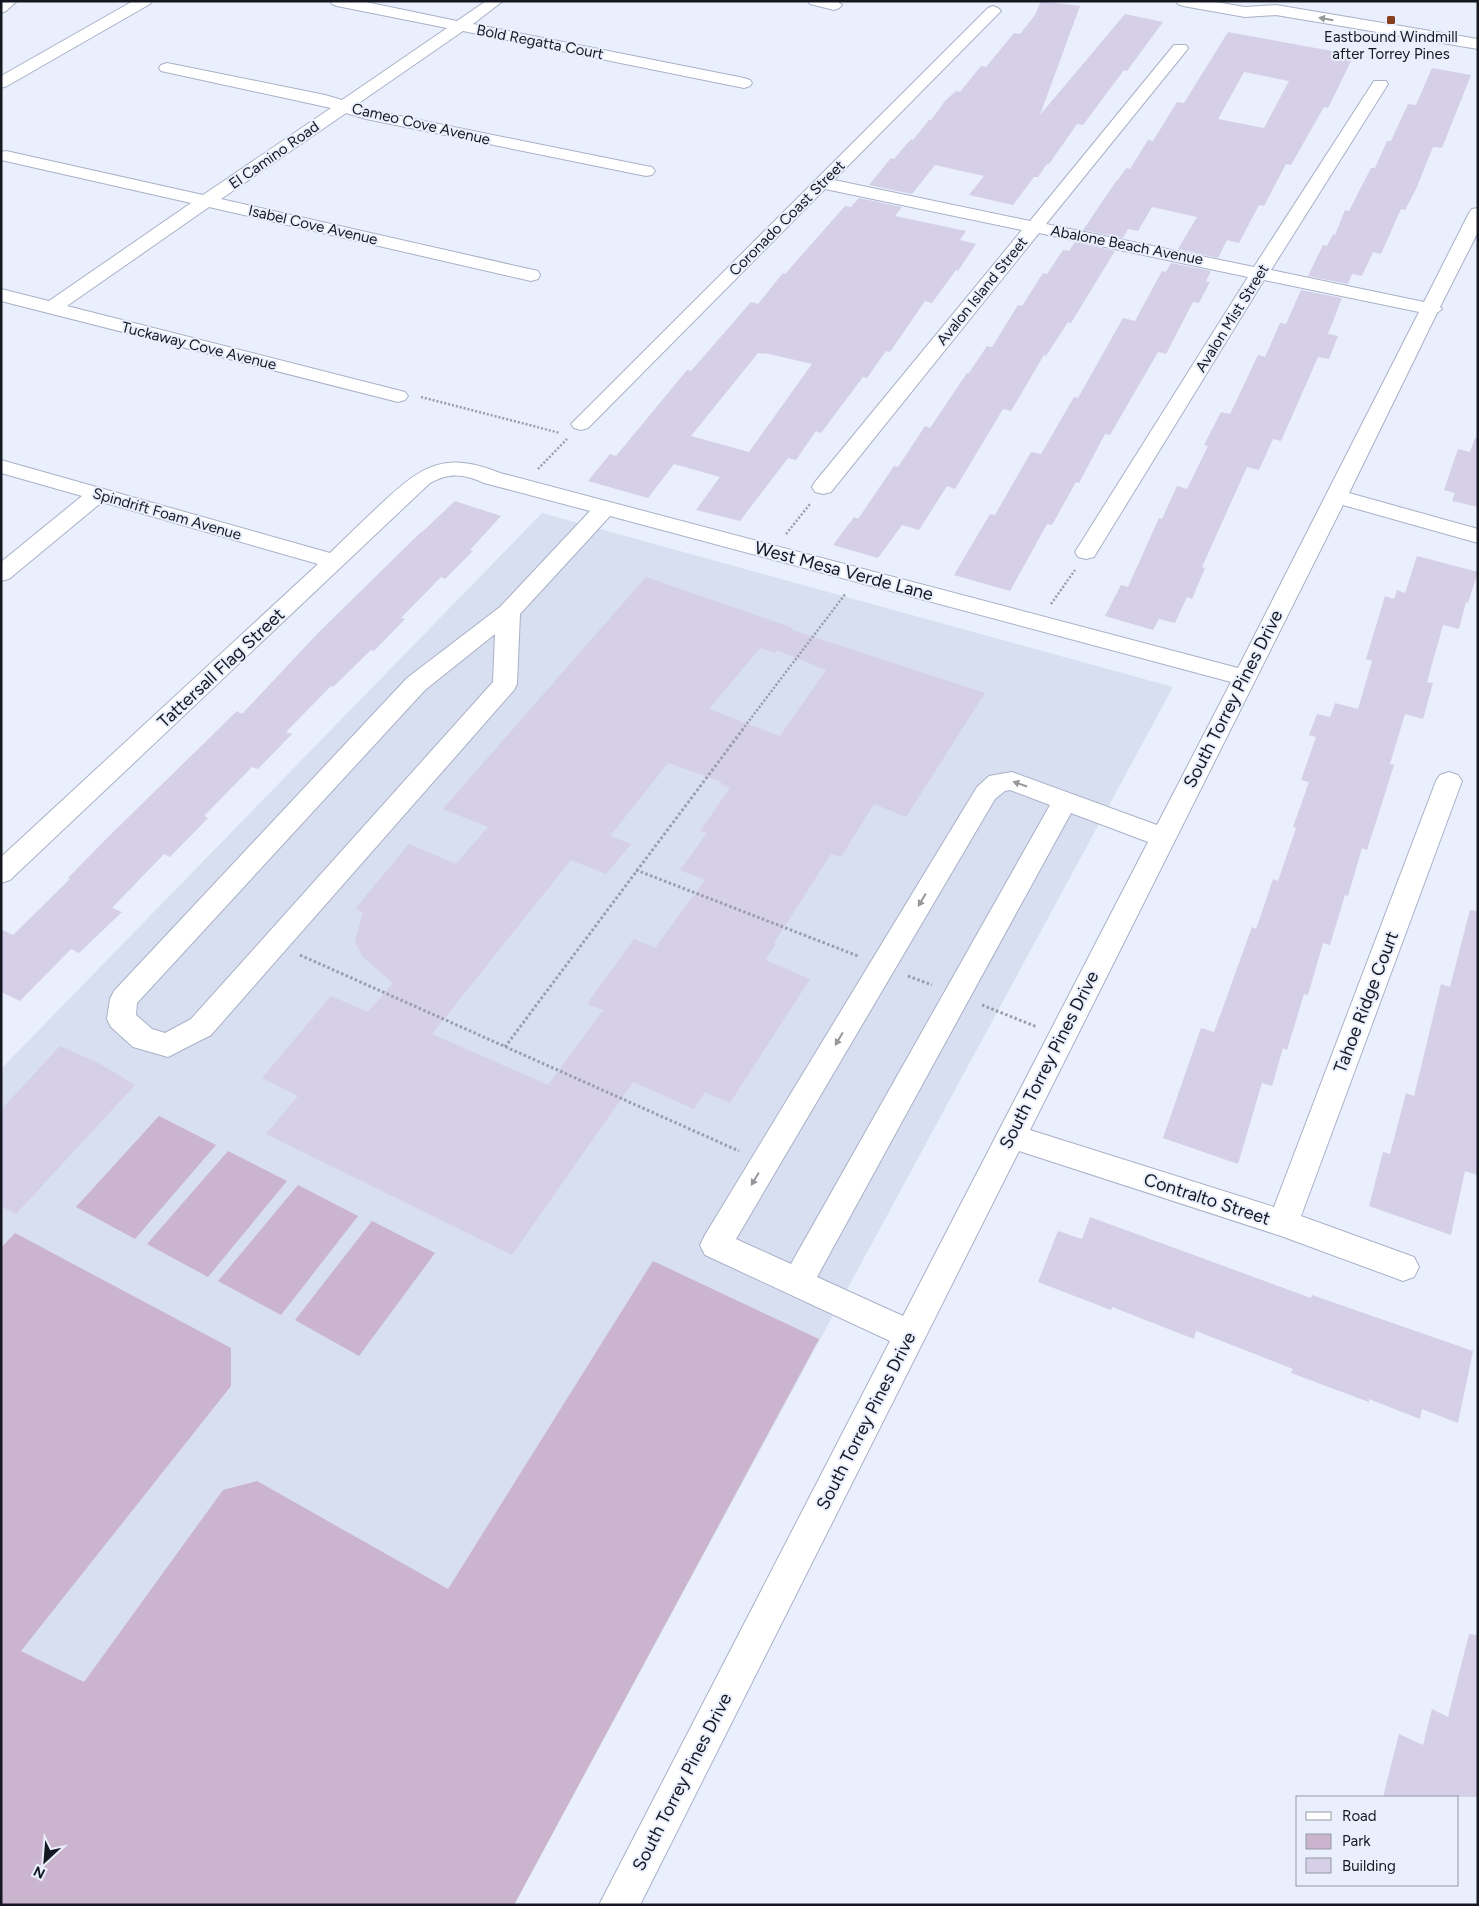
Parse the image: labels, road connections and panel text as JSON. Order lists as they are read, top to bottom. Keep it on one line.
{"streets":{"street":["Bold Regatta Court","Cameo Cove Avenue","El Camino Road","Coronado Coast Street","Isabel Cove Avenue","Abalone Beach Avenue","Avalon Island Street","Avalon Mist Street","Tuckaway Cove Avenue","Spindrift Foam Avenue","West Mesa Verde Lane","Tattersall Flag Street","South Torrey Pines Drive","Tahoe Ridge Court","Contralto Street"]},"crossings":[["Bold Regatta Court","El Camino Road"],["Cameo Cove Avenue","El Camino Road"],["El Camino Road","Isabel Cove Avenue"],["El Camino Road","Tuckaway Cove Avenue"],["Coronado Coast Street","Abalone Beach Avenue"],["Abalone Beach Avenue","Avalon Island Street"],["Abalone Beach Avenue","Avalon Mist Street"],["Abalone Beach Avenue","South Torrey Pines Drive"],["Spindrift Foam Avenue","Tattersall Flag Street"],["West Mesa Verde Lane","Tattersall Flag Street"],["West Mesa Verde Lane","South Torrey Pines Drive"],["South Torrey Pines Drive","Contralto Street"],["Tahoe Ridge Court","Contralto Street"]],"places":{"transit":["Eastbound Windmill after Torrey Pines"]},"legend":["Road","Park","Building"],"north":"bottom left"}
